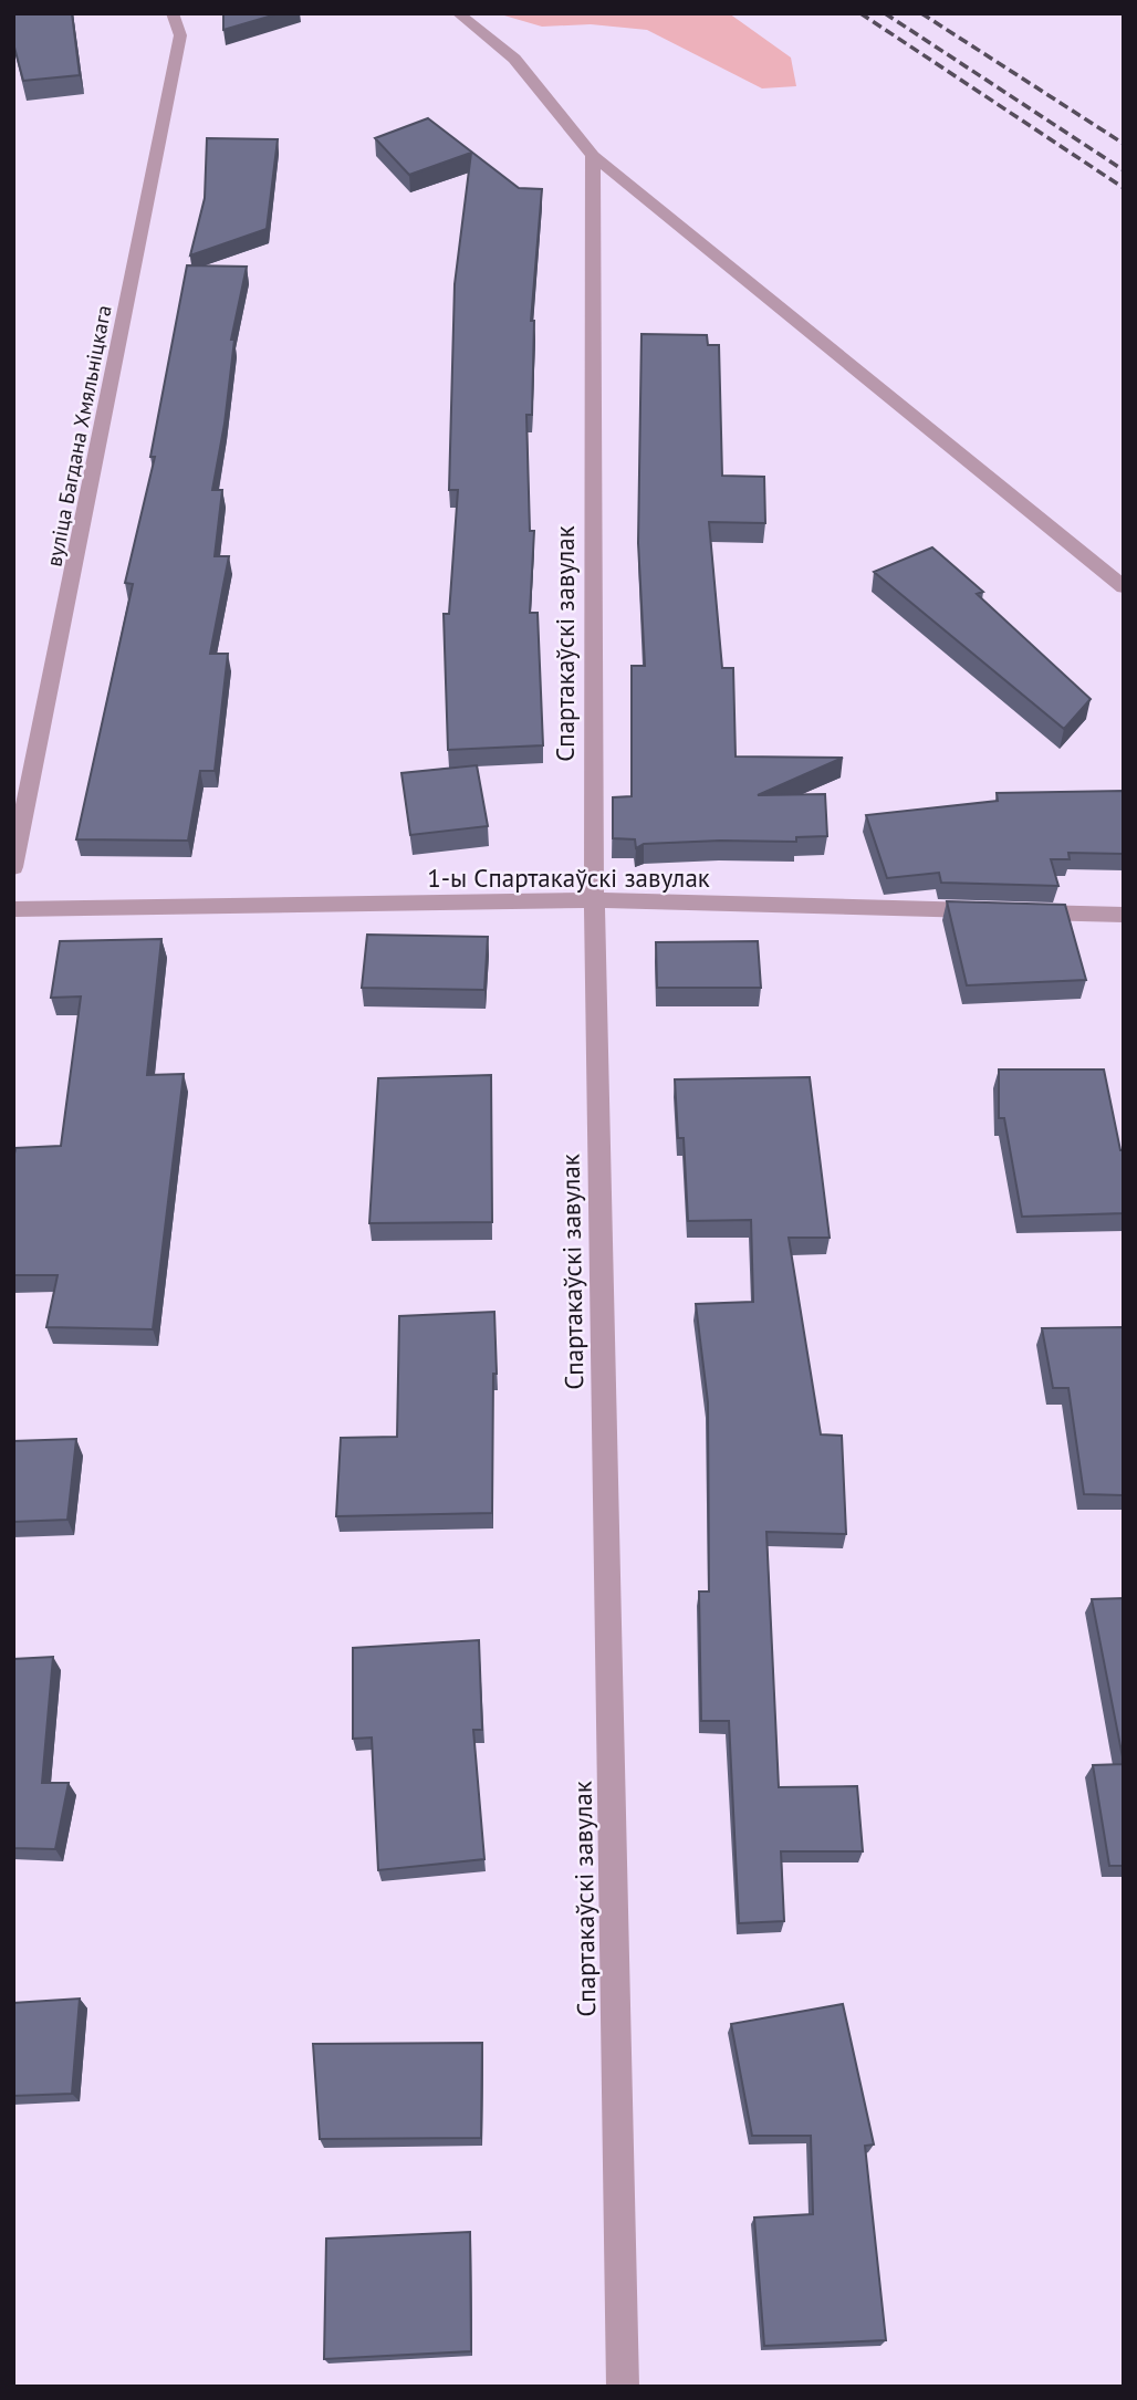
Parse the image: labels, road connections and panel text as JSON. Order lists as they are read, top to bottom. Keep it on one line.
{"streets":{"street":["вуліца Багдана Хмяльніцкага","Спартакаўскі завулак","1-ы Спартакаўскі завулак"]},"crossings":[["Спартакаўскі завулак","1-ы Спартакаўскі завулак"]]}
